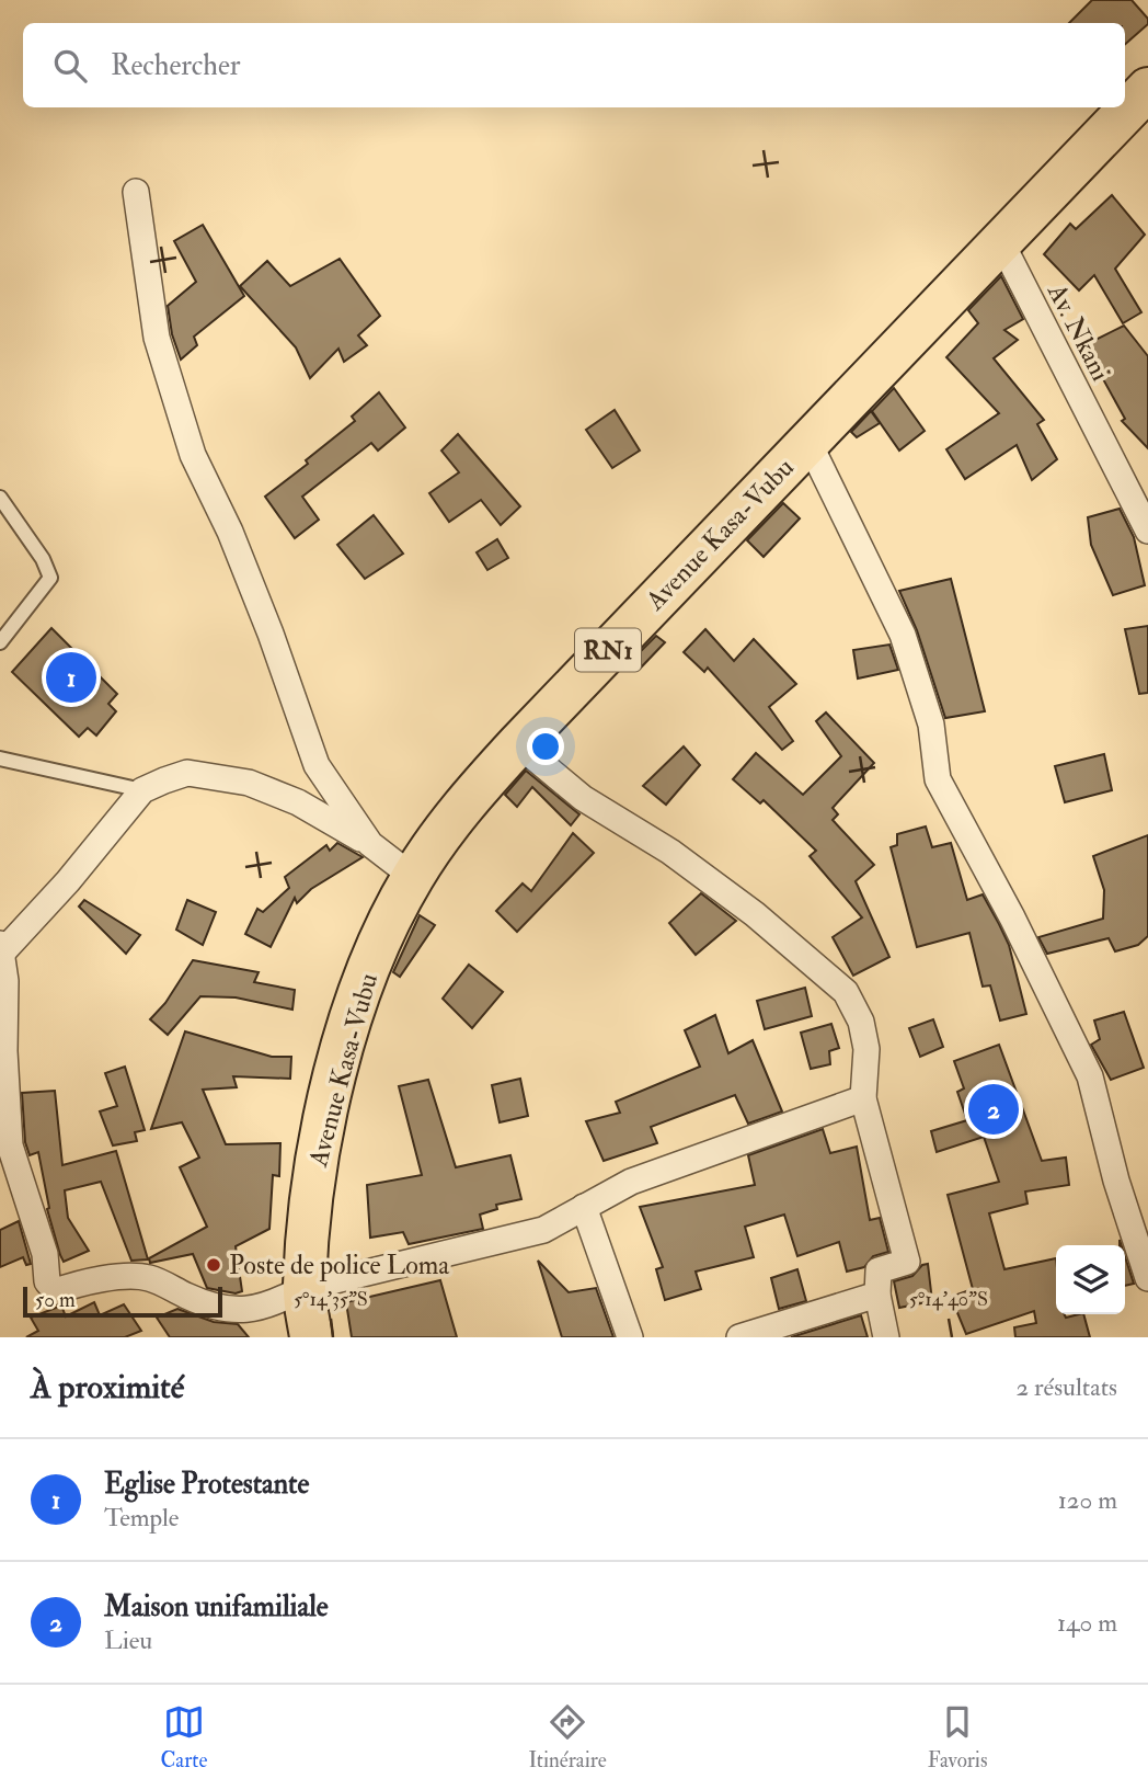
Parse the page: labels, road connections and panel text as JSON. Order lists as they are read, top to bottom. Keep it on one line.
{"streets":{"highway":["Avenue Kasa-Vubu","RN1"],"street":["Av. Nkani"]},"crossings":[["Av. Nkani","Avenue Kasa-Vubu"]],"places":["Poste de police Loma"],"scale_bar":"50 m","page":{"search":"Rechercher","pins":["1","2"],"scale":"50 m","heading":["À proximité","2 résultats"],"list":[{"mark":"1","name":"Eglise Protestante","note":"Temple","value":"120 m"},{"mark":"2","name":"Maison unifamiliale","note":"Lieu","value":"140 m"}],"nav":["Carte","Itinéraire","Favoris"]},"coordinates":["5°14'35\"S","5°14'40\"S"]}
